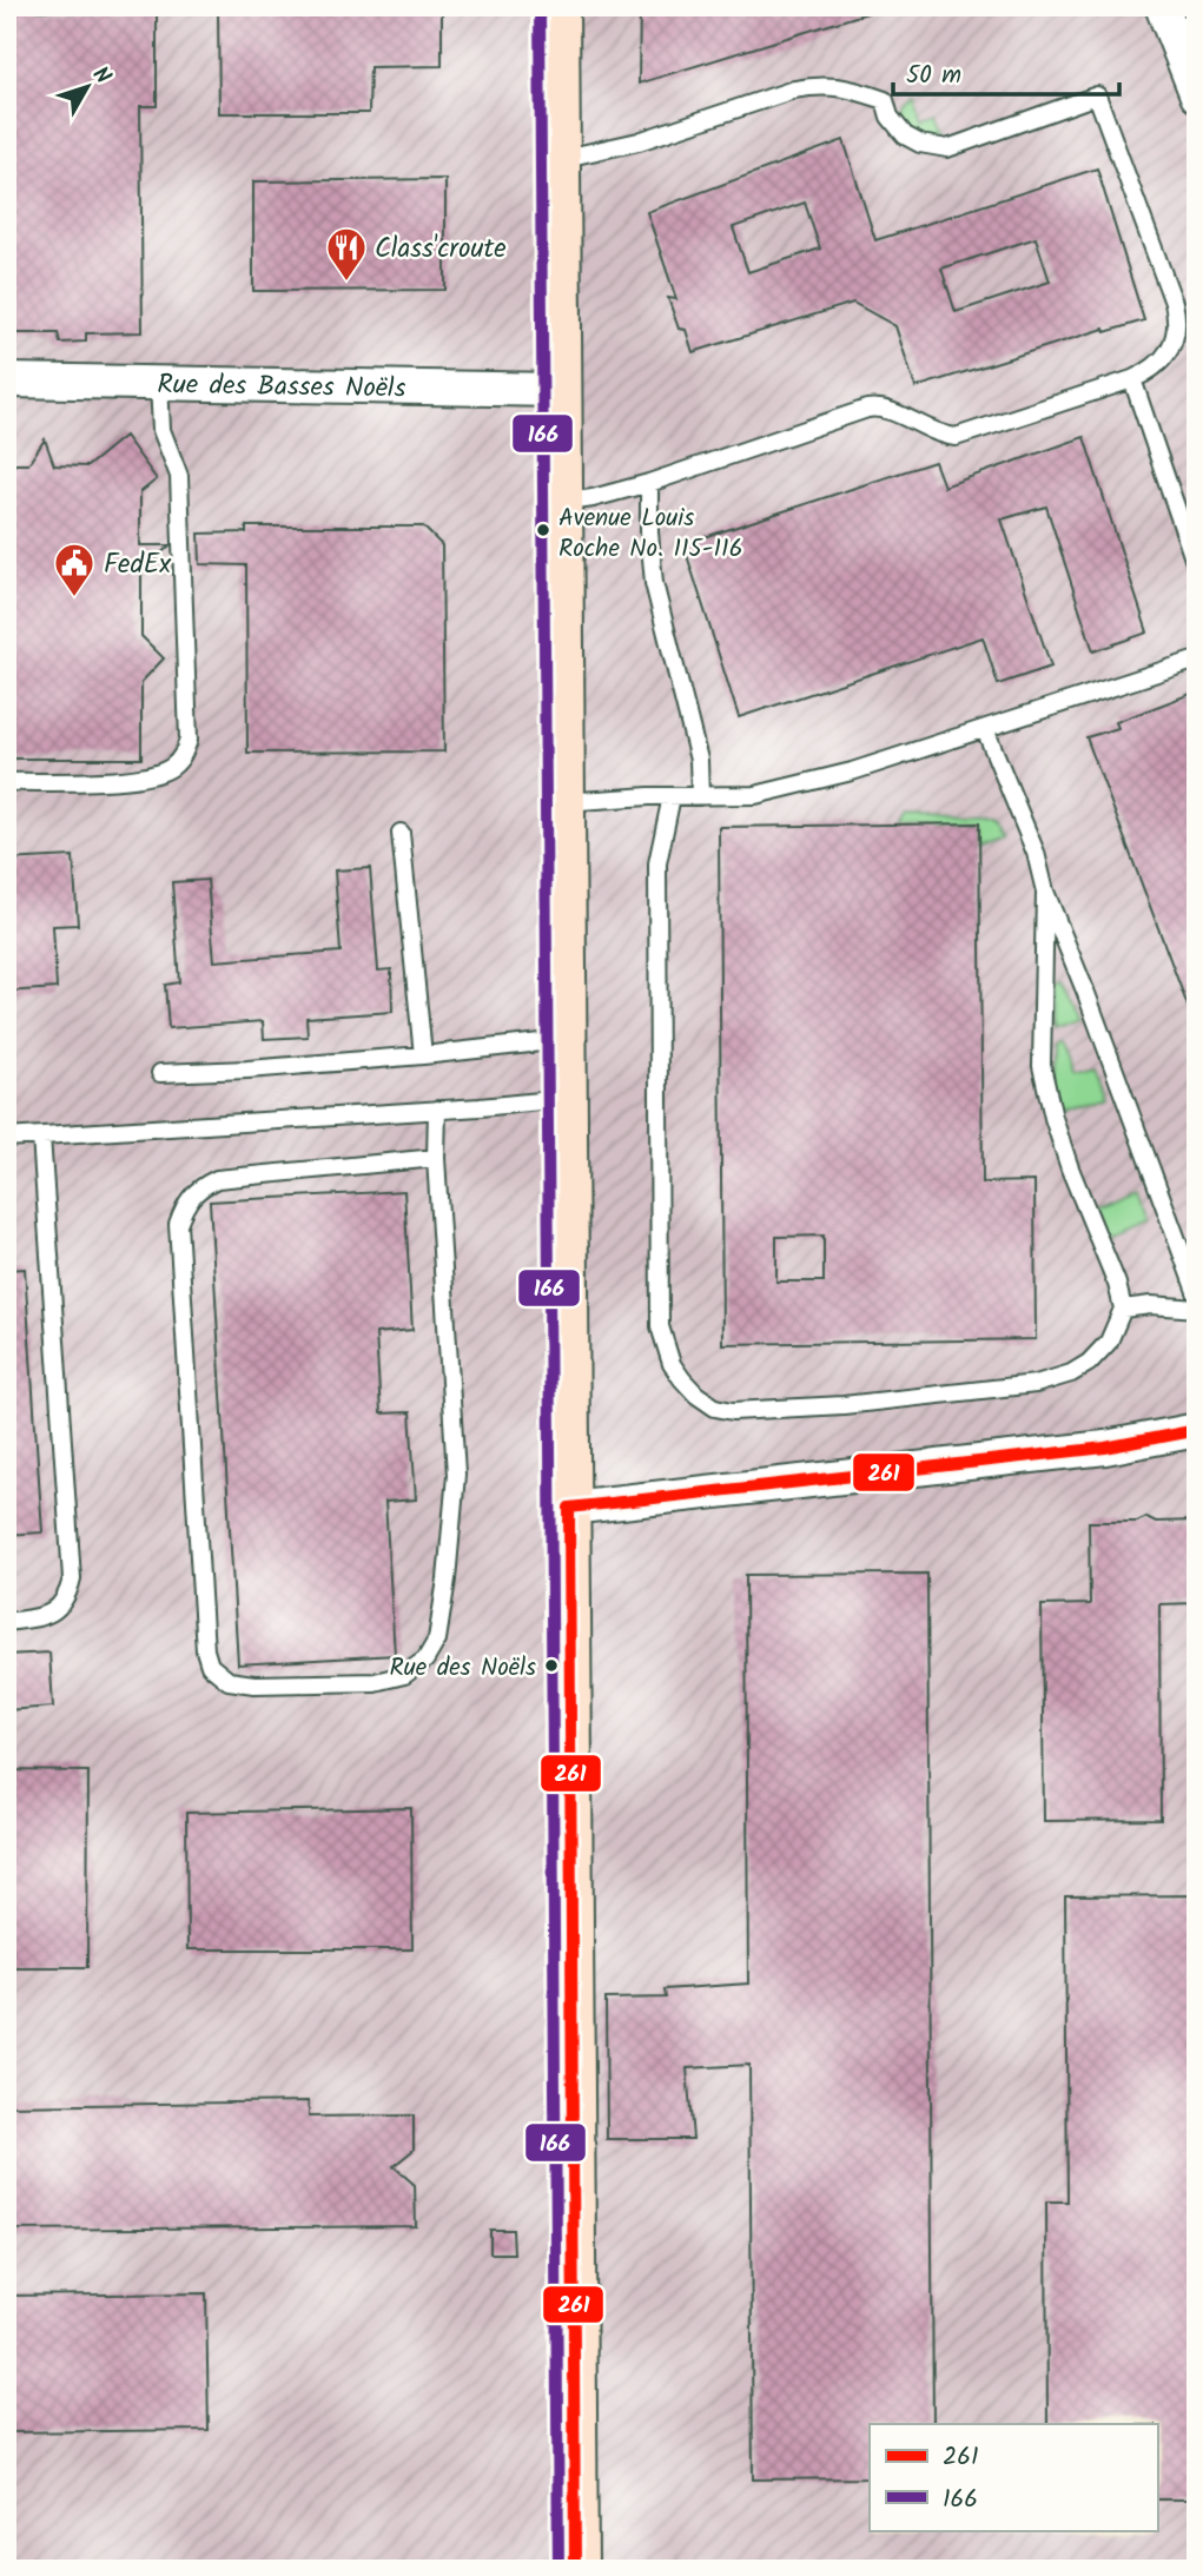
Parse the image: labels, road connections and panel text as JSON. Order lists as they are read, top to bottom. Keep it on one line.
{"streets":{"street":["Rue des Basses Noëls"]},"places":{"restaurant":["Class'croute"],"other":["Avenue Louis Roche No. 115-116","Rue des Noëls"],"public building":["FedEx"]},"lines":["transit line 166","transit line 261"],"legend":["261","166"],"scale_bar":"50 m","north":"top right"}
